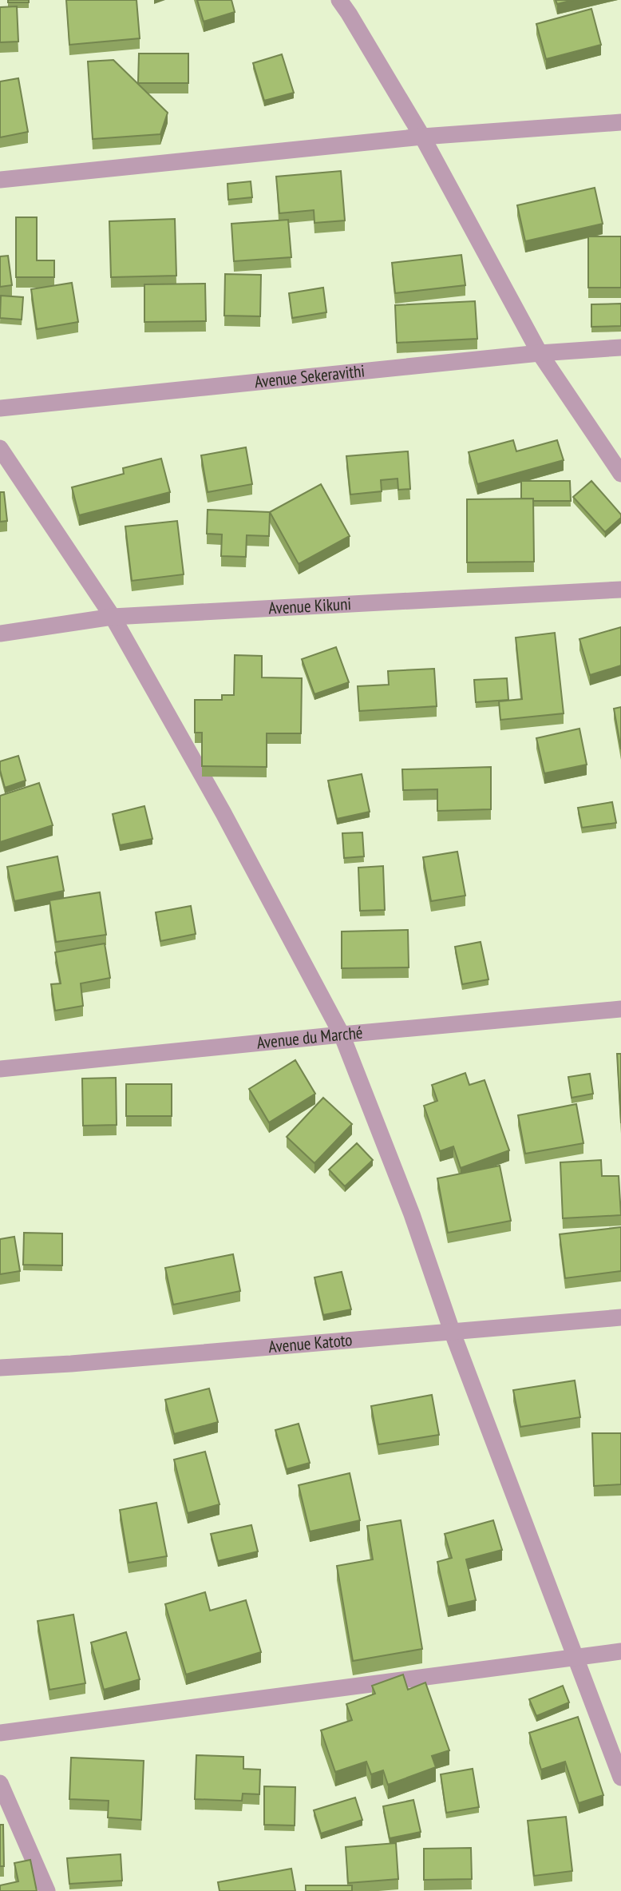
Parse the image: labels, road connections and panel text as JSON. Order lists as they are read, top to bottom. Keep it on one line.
{"streets":{"street":["Avenue Sekeravithi","Avenue Kikuni","Avenue du Marché","Avenue Katoto"]}}
